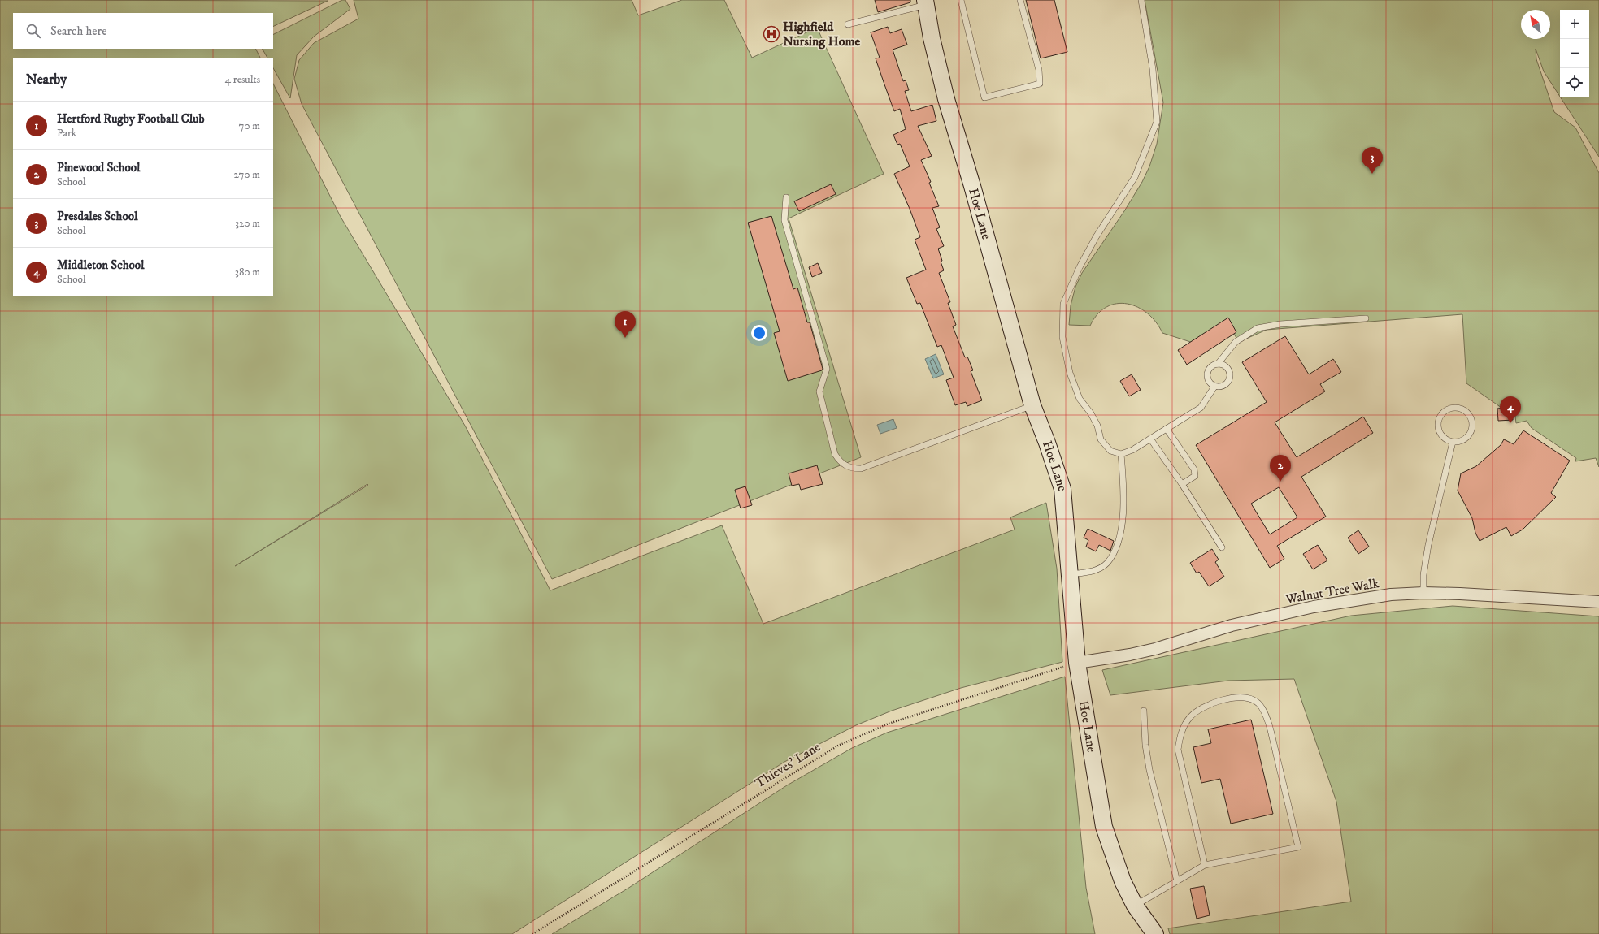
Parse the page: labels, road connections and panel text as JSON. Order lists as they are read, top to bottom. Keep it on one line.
{"streets":{"street":["Hoe Lane","Walnut Tree Walk"],"path":["Thieves' Lane"]},"crossings":[["Hoe Lane","Walnut Tree Walk"],["Hoe Lane","Thieves' Lane"],["Walnut Tree Walk","Thieves' Lane"]],"places":{"hospital":["Highfield Nursing Home"]},"north":"top left","page":{"map_buttons":["+","−"],"search":"Search here","heading":["Nearby","4 results"],"list":[{"mark":"1","name":"Hertford Rugby Football Club","note":"Park","value":"70 m"},{"mark":"2","name":"Pinewood School","note":"School","value":"270 m"},{"mark":"3","name":"Presdales School","note":"School","value":"320 m"},{"mark":"4","name":"Middleton School","note":"School","value":"380 m"}],"pins":["3","1","4","2"]}}
